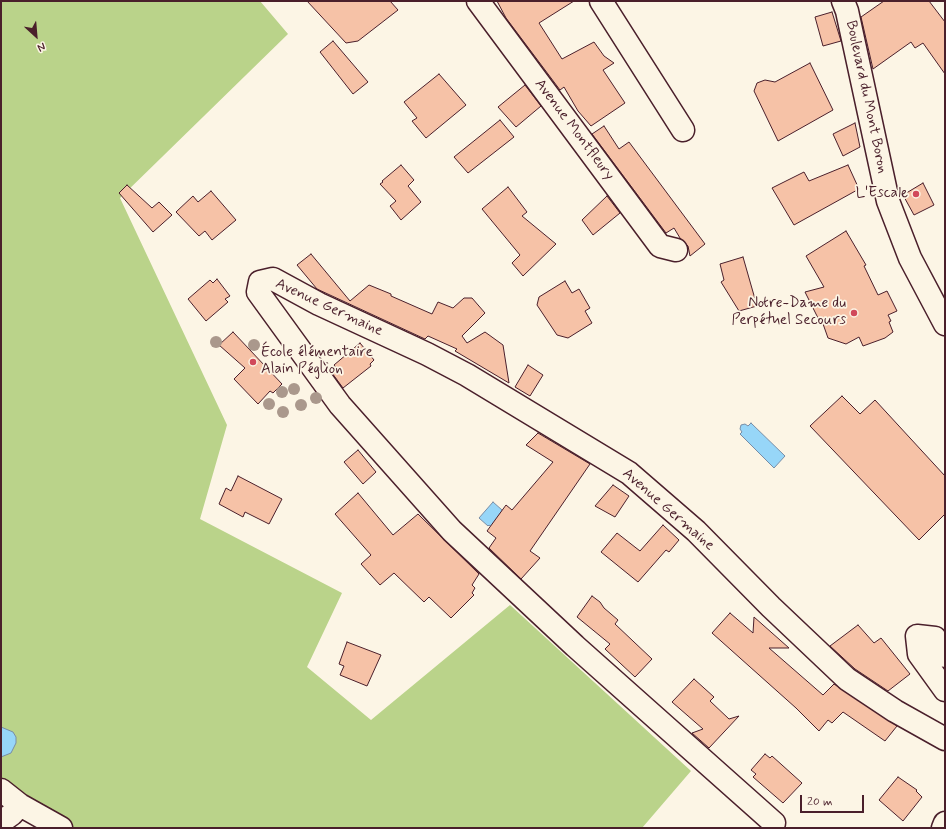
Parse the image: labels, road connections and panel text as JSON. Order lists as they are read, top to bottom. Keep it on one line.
{"streets":{"street":["Boulevard du Mont Boron","Avenue Montfleury","Avenue Germaine"]},"places":["L'Escale","Notre-Dame du Perpétuel Secours","École élémentaire Alain Péglion"],"scale_bar":"20 m","north":"bottom right"}
